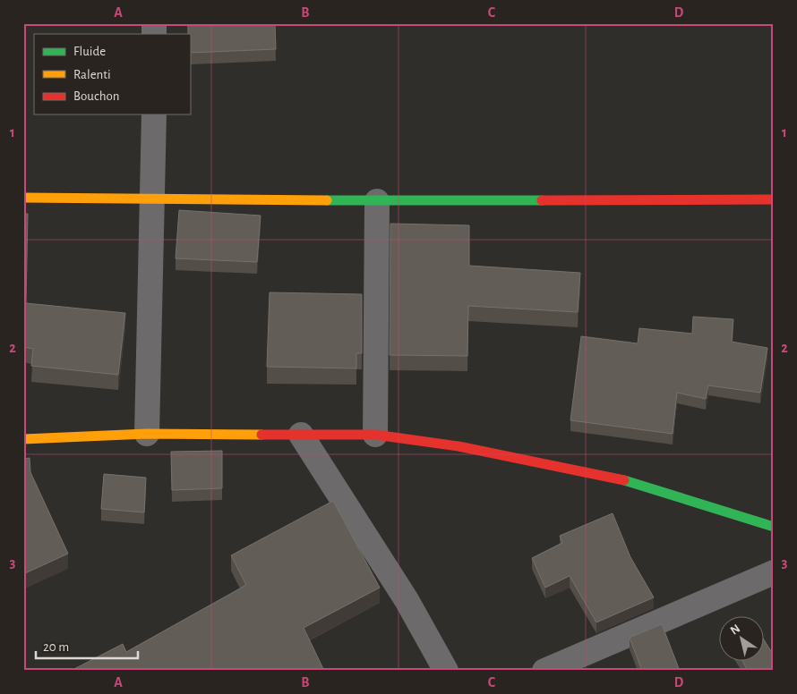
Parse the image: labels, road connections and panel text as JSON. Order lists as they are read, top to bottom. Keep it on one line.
{"legend":["Fluide","Ralenti","Bouchon"],"scale_bar":"20 m","north":"top left","grid":{"columns":["A","B","C","D"],"rows":["1","2","3"]}}
